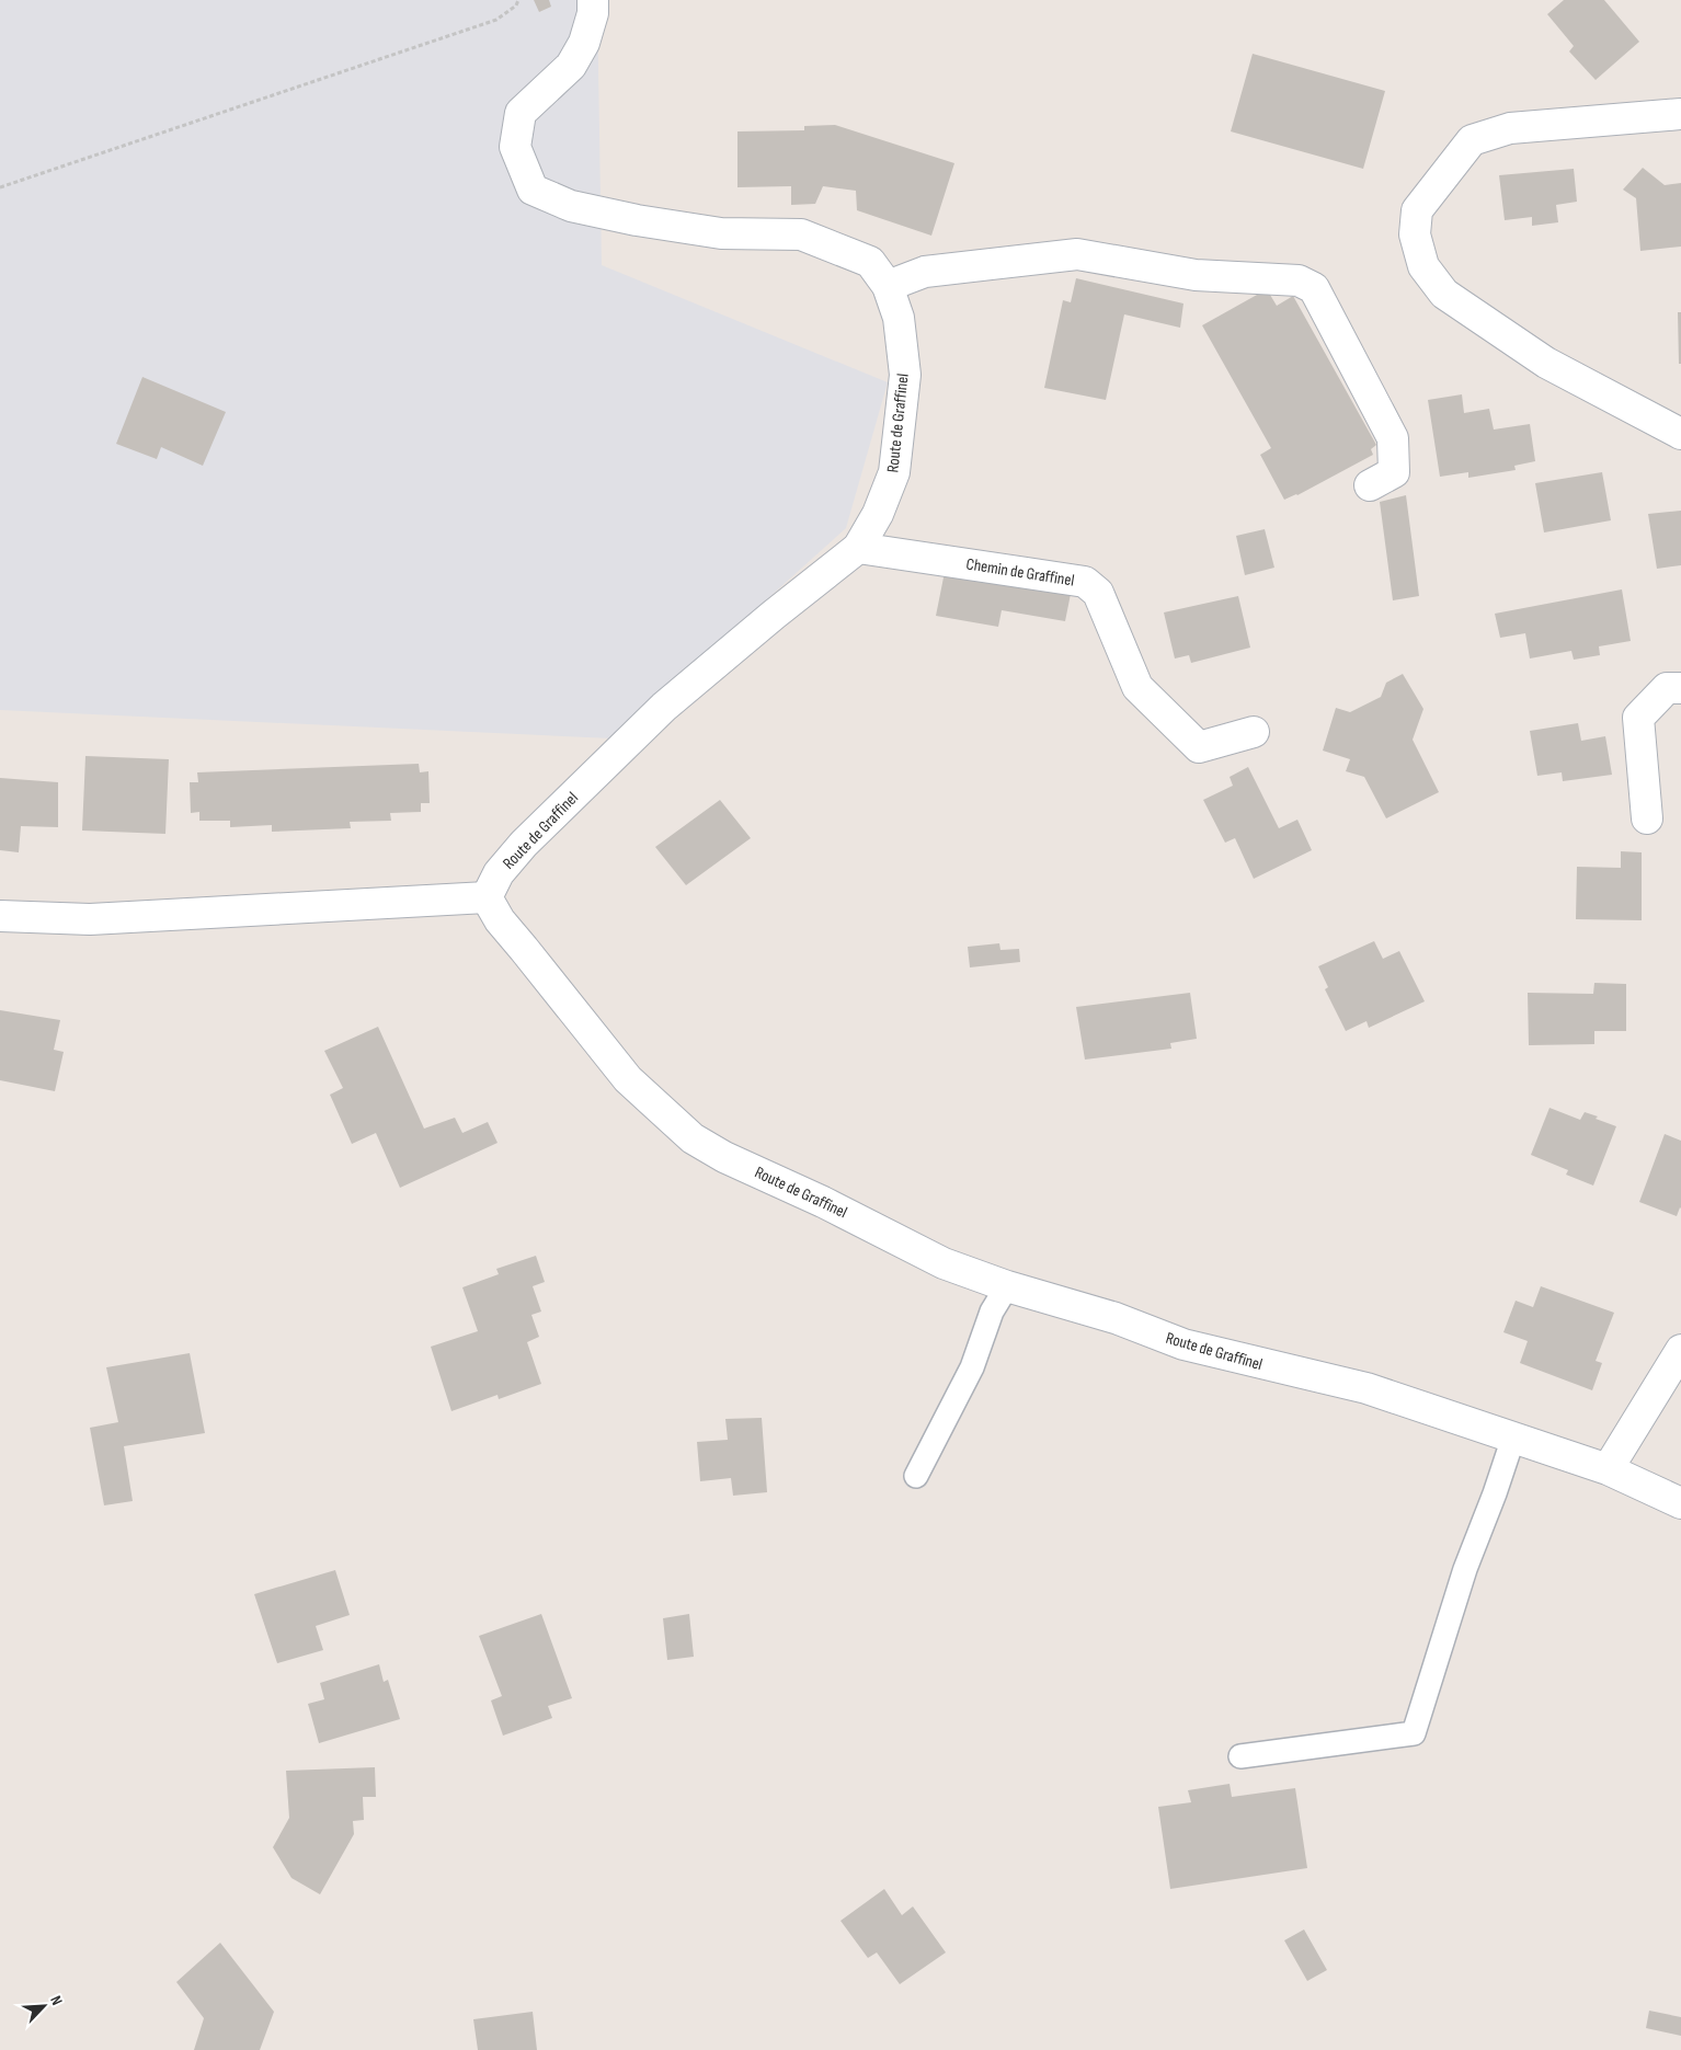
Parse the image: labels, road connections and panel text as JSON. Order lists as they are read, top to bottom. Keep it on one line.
{"streets":{"street":["Route de Graffinel","Chemin de Graffinel"]},"crossings":[["Route de Graffinel","Chemin de Graffinel"]],"north":"top right"}
